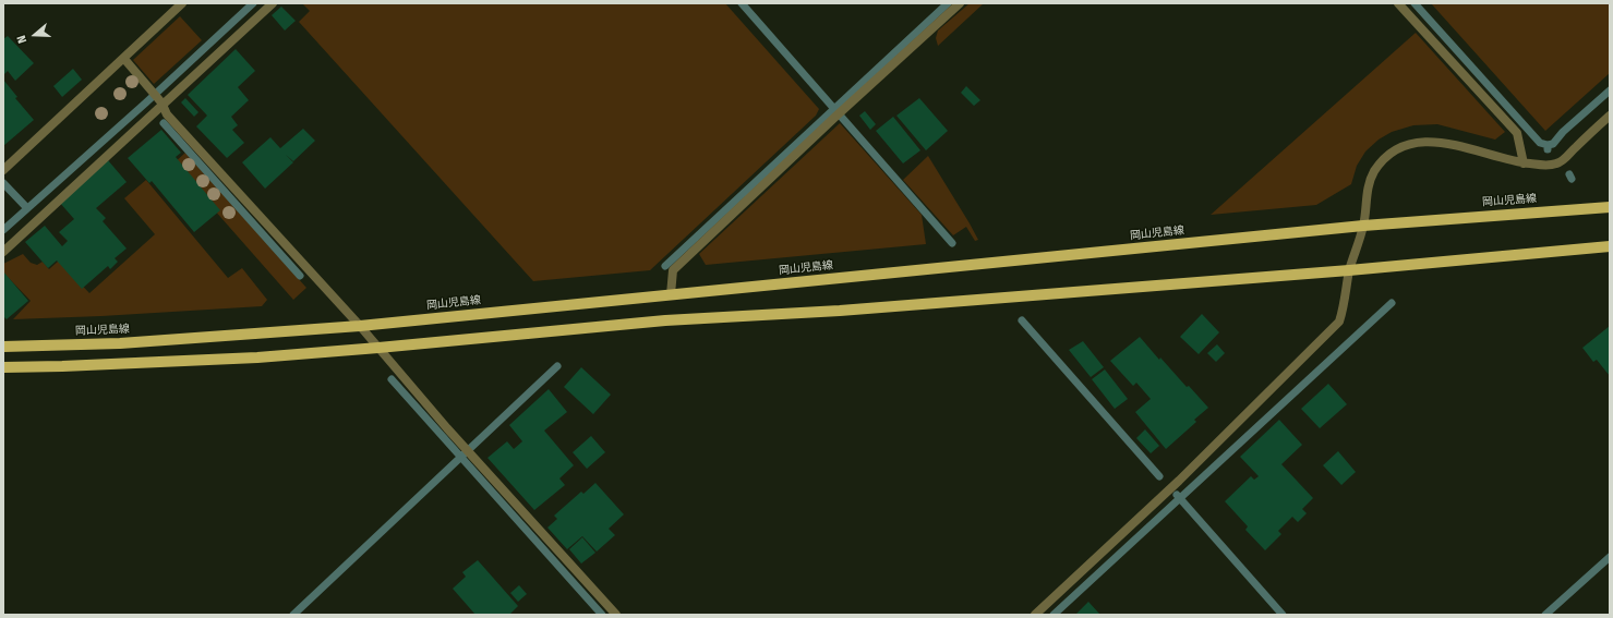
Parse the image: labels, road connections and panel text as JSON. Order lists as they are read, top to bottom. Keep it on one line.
{"streets":{"main road":["岡山児島線"]},"north":"left"}
